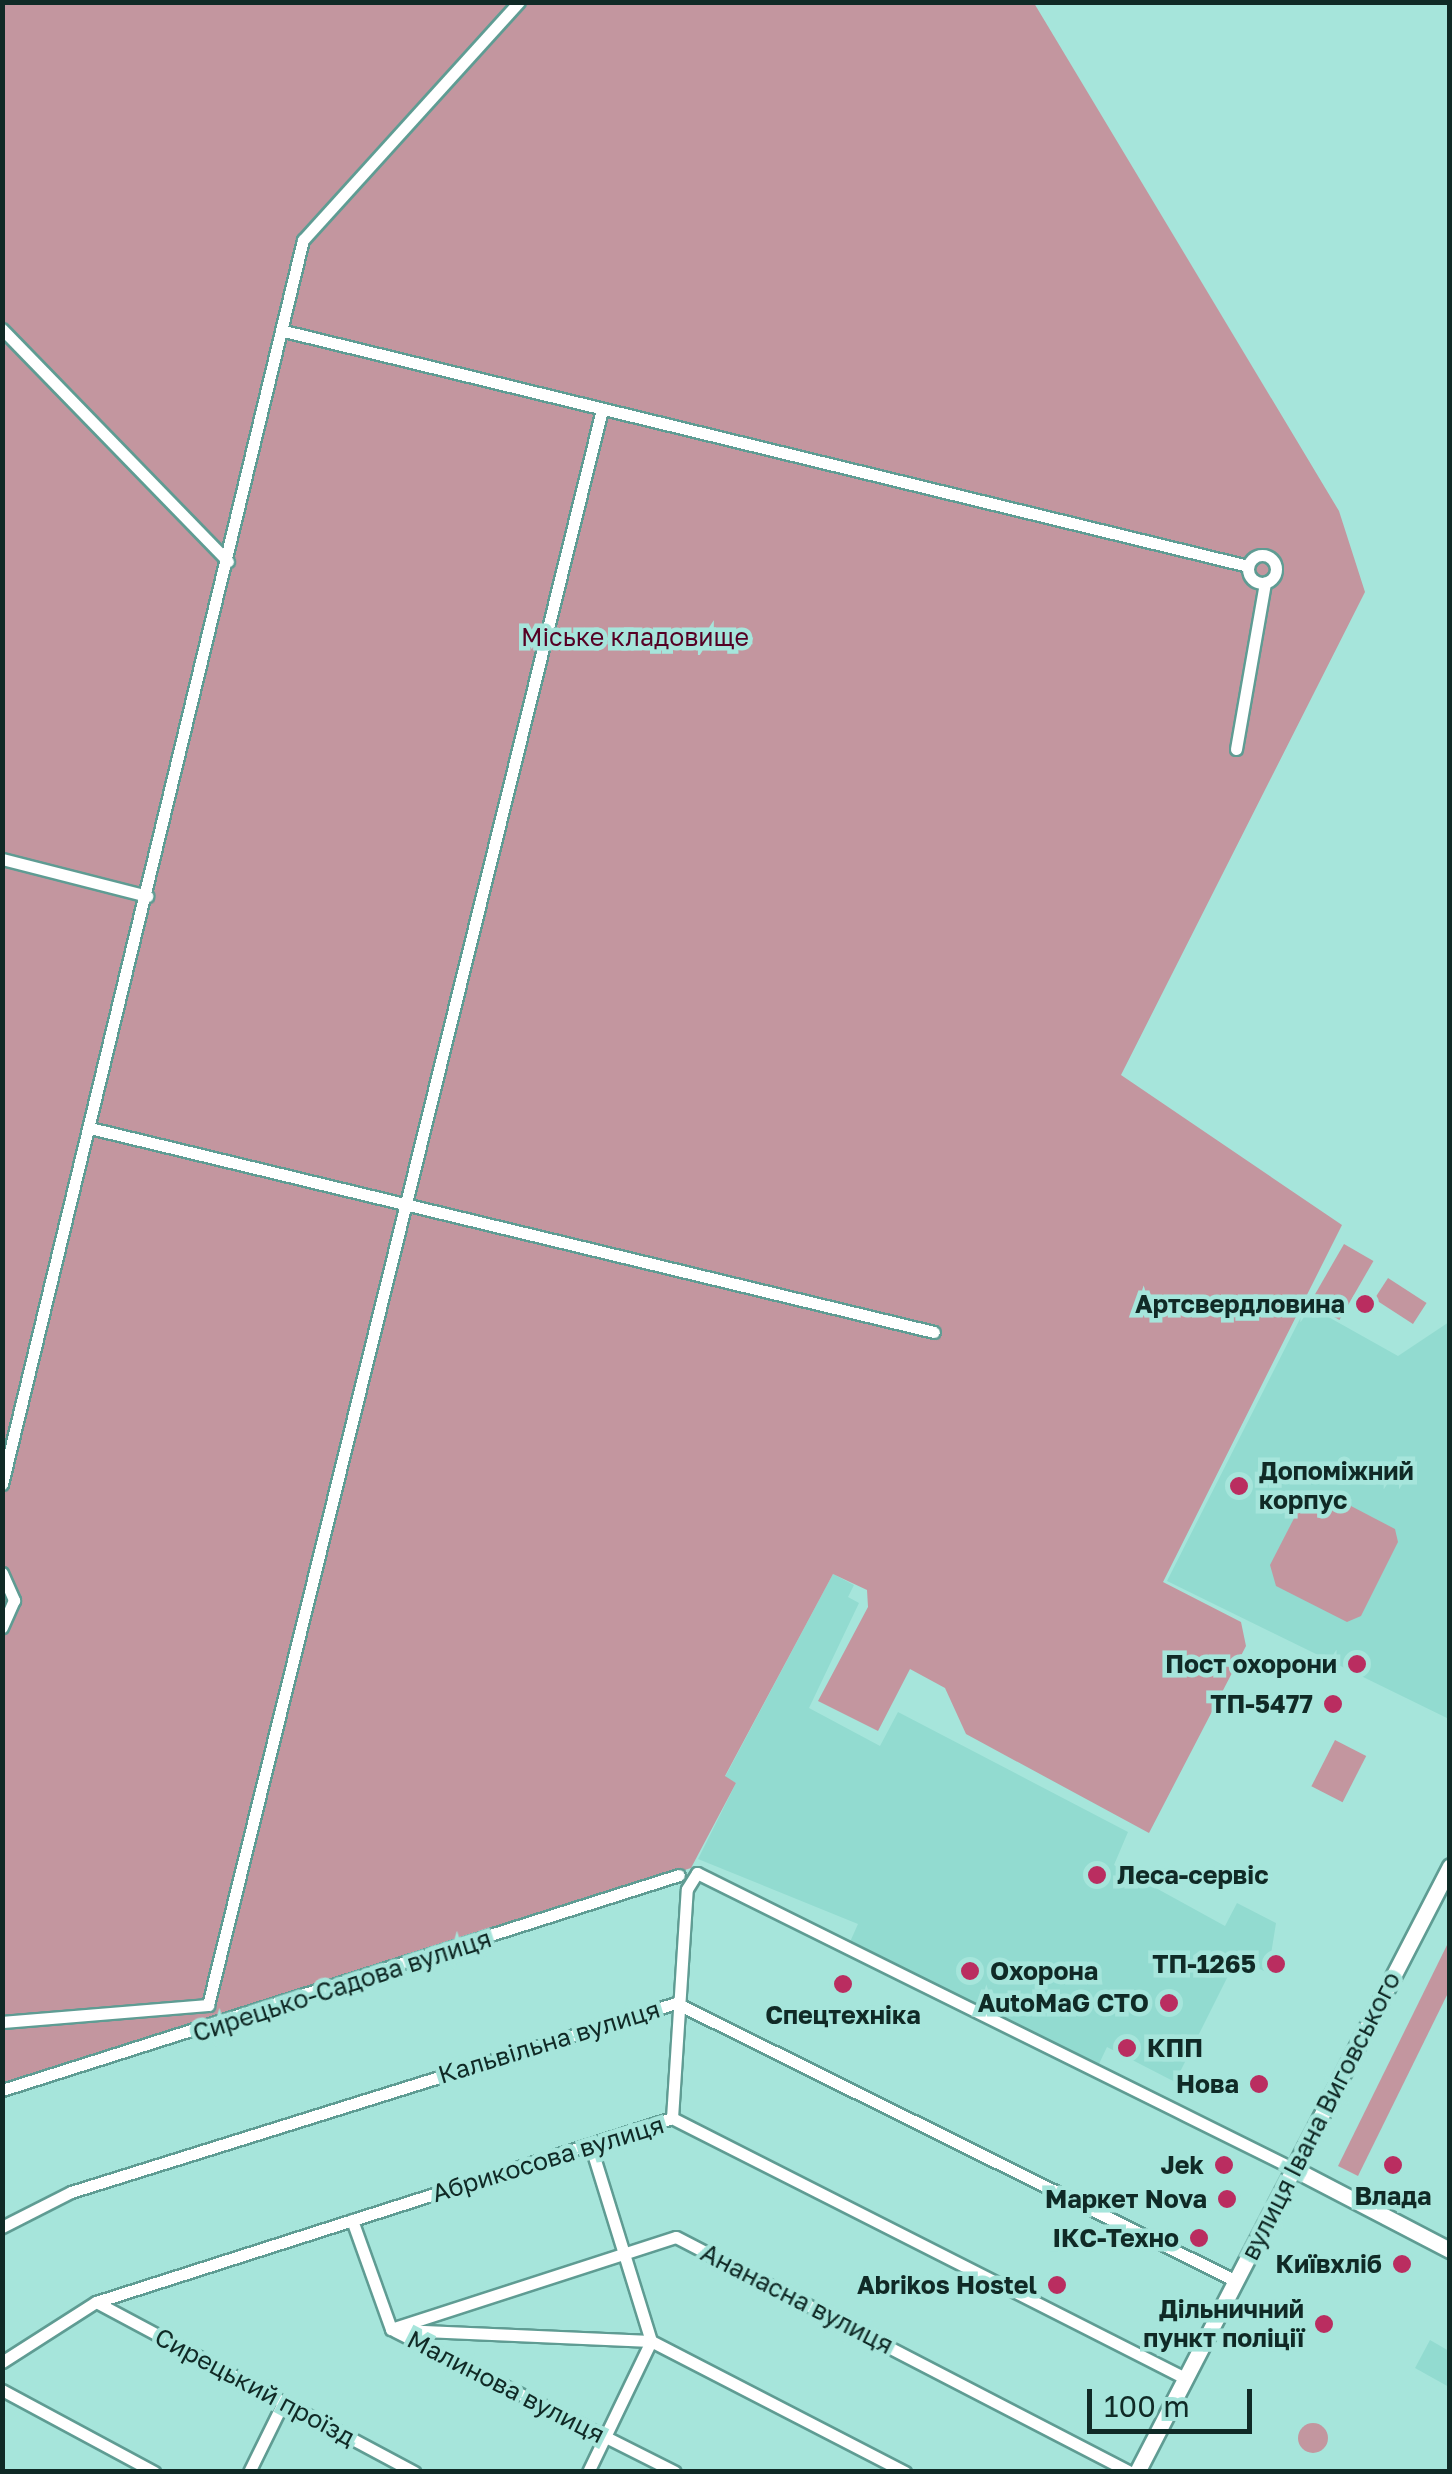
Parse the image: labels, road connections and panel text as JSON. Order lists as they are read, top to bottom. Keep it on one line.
{"streets":{"main road":["вулиця Івана Виговського"],"street":["Сирецько-Садова вулиця","Кальвільна вулиця","Абрикосова вулиця","Ананасна вулиця","Сирецький проїзд","Малинова вулиця"]},"crossings":[["Кальвільна вулиця","вулиця Івана Виговського"],["вулиця Івана Виговського","Абрикосова вулиця"],["вулиця Івана Виговського","Ананасна вулиця"],["Абрикосова вулиця","Сирецький проїзд"],["Ананасна вулиця","Малинова вулиця"]],"parks":["Міське кладовище"],"places":["Артсвердловина","Допоміжний корпус","Пост охорони","ТП-5477","Леса-сервіс","ТП-1265","Охорона","Спецтехніка","AutoMaG СТО","КПП","Нова","Jek","Влада","Маркет Nova","ІКС-Техно","Київхліб","Abrikos Hostel","Дільничний пункт поліції"],"scale_bar":"100 m"}
